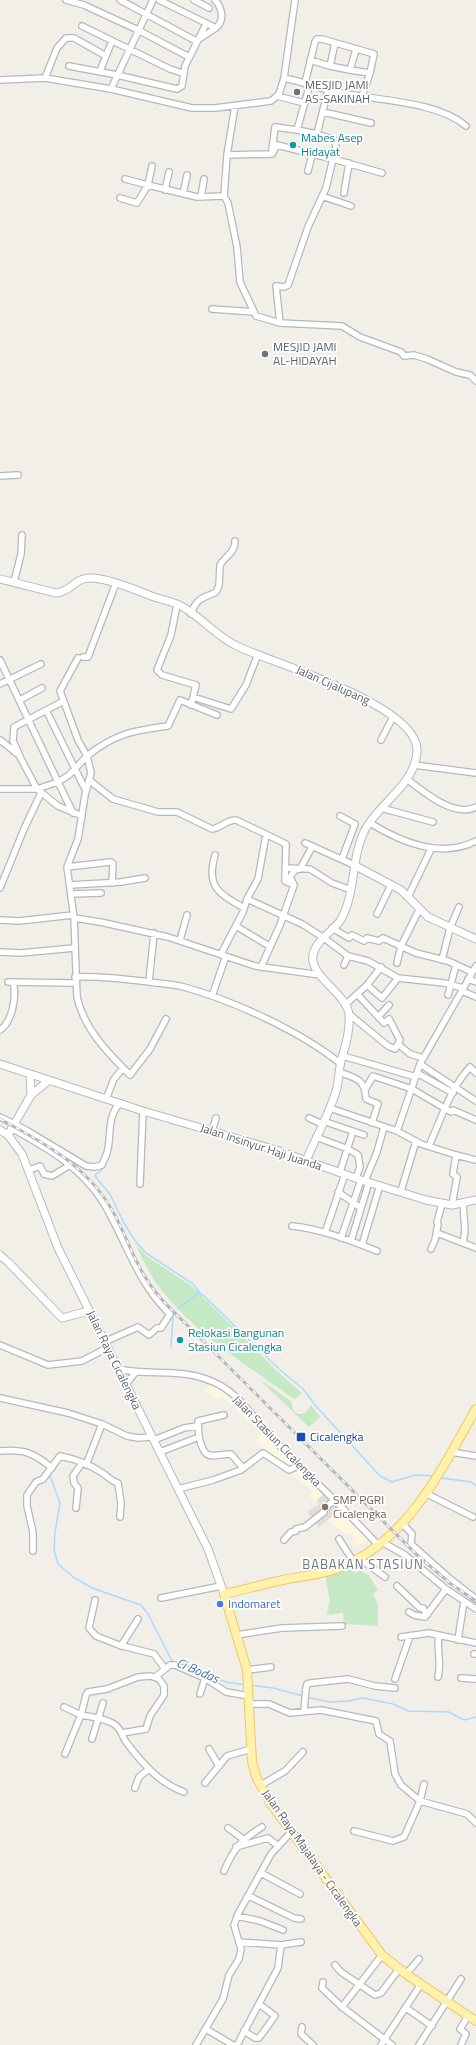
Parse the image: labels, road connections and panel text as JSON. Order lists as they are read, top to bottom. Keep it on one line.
{"streets":{"main road":["Jalan Raya Majalaya - Cicalengka"],"street":["Jalan Cijalupang","Jalan Insinyur Haji Juanda","Jalan Raya Cicalengka","Jalan Stasiun Cicalengka"]},"crossings":[["Jalan Raya Cicalengka","Jalan Stasiun Cicalengka"],["Jalan Raya Cicalengka","Jalan Raya Majalaya - Cicalengka"]],"districts":["BABAKAN STASIUN"],"water":["Ci Bodas"],"places":{"other":["MESJID JAMI AS-SAKINAH","Mabes Asep Hidayat","MESJID JAMI AL-HIDAYAH","Relokasi Bangunan Stasiun Cicalengka","SMP PGRI Cicalengka","Indomaret"],"transit":["Cicalengka"]}}
